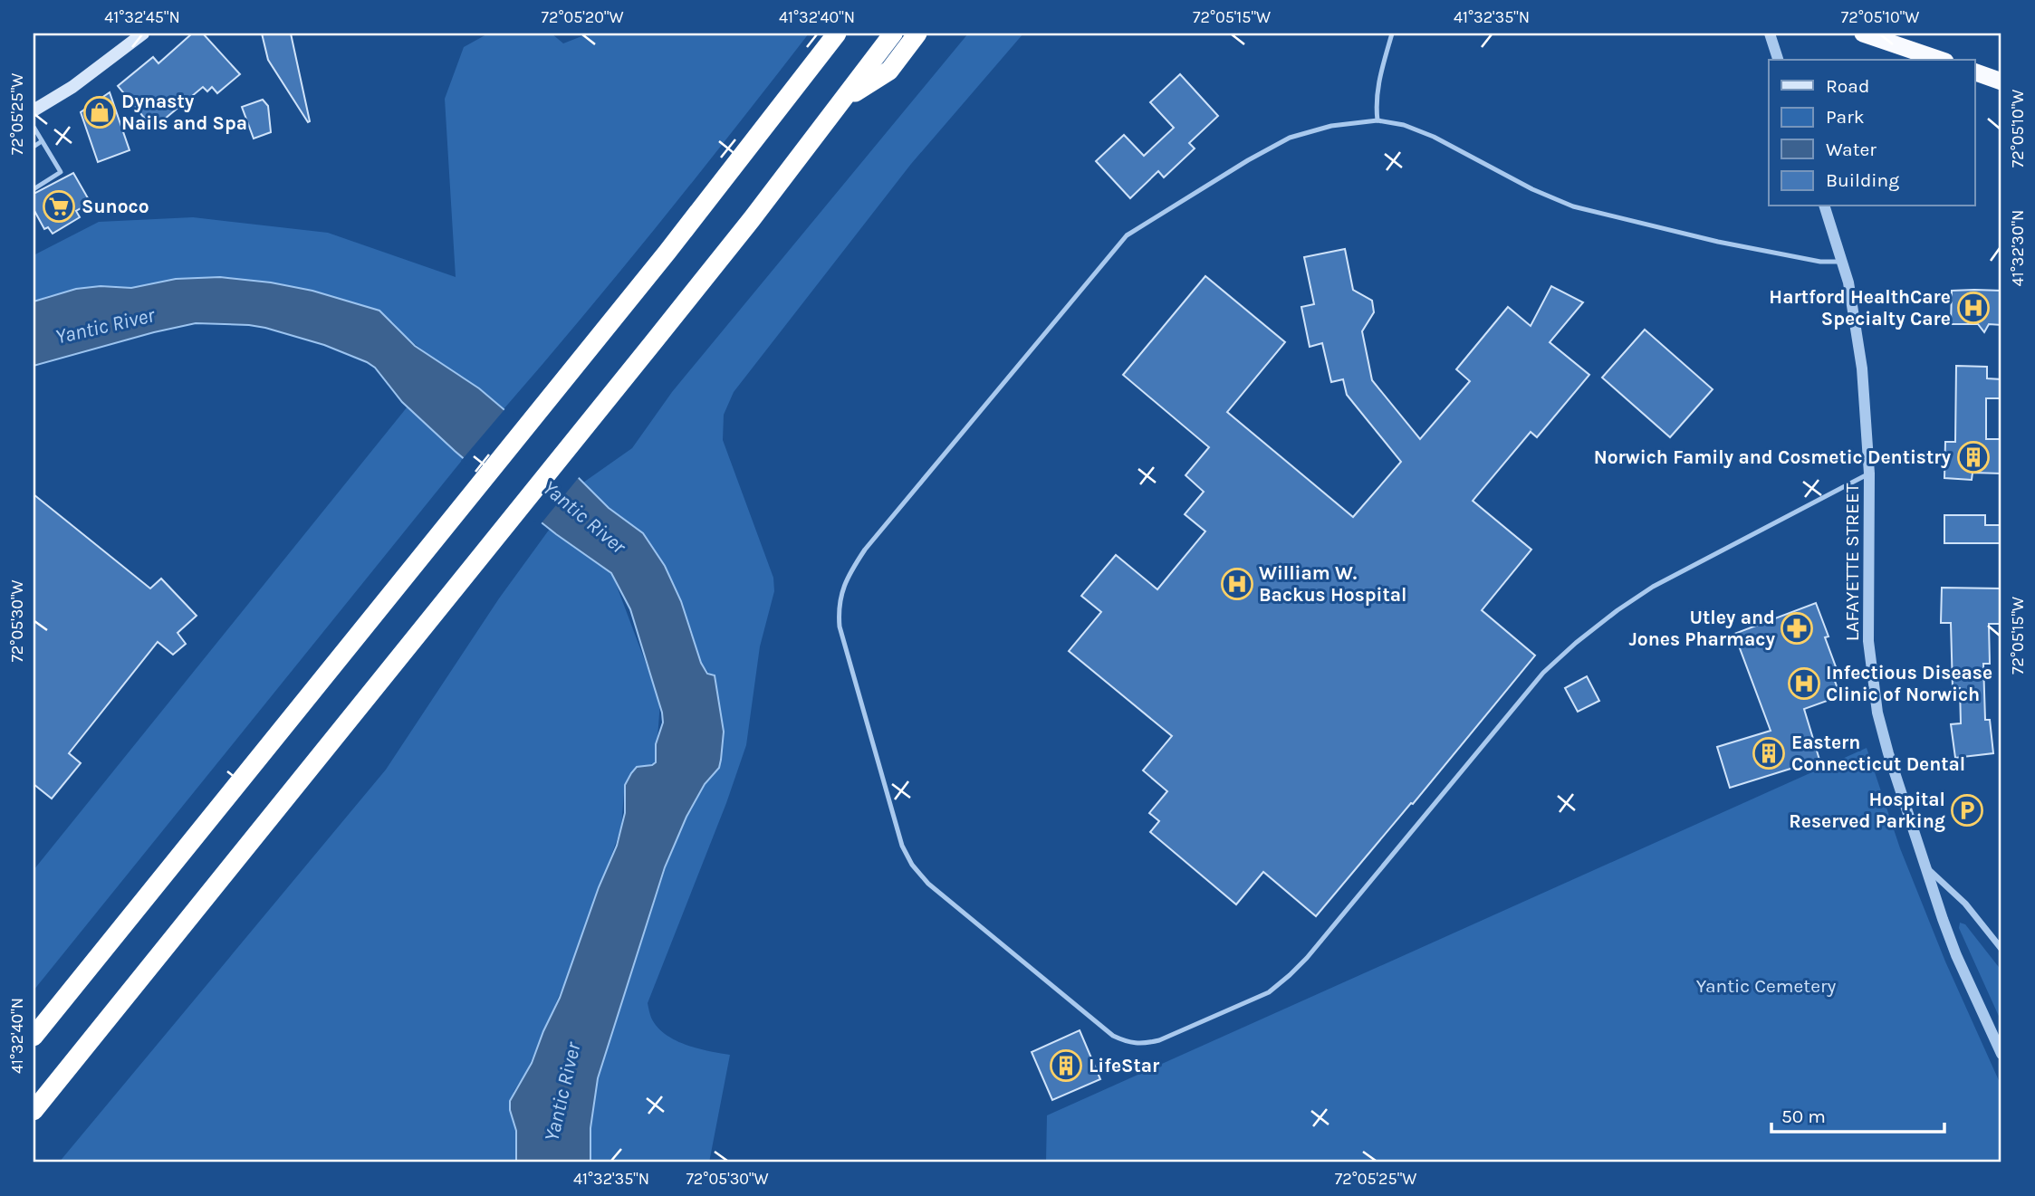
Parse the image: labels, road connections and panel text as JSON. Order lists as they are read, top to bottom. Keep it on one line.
{"streets":{"street":["LAFAYETTE STREET"]},"water":["Yantic River"],"parks":["Yantic Cemetery"],"places":{"shop":["Dynasty Nails and Spa"],"supermarket":["Sunoco"],"hospital":["Hartford HealthCare Specialty Care","William W. Backus Hospital","Infectious Disease Clinic of Norwich"],"building":["Norwich Family and Cosmetic Dentistry","Eastern Connecticut Dental","LifeStar"],"pharmacy":["Utley and Jones Pharmacy"],"parking":["Hospital Reserved Parking"]},"legend":["Road","Park","Water","Building"],"scale_bar":"50 m","coordinates":["41°32'45\"N","72°05'20\"W","41°32'40\"N","72°05'15\"W","41°32'35\"N","72°05'10\"W","72°05'25\"W","41°32'30\"N","72°05'30\"W"]}
